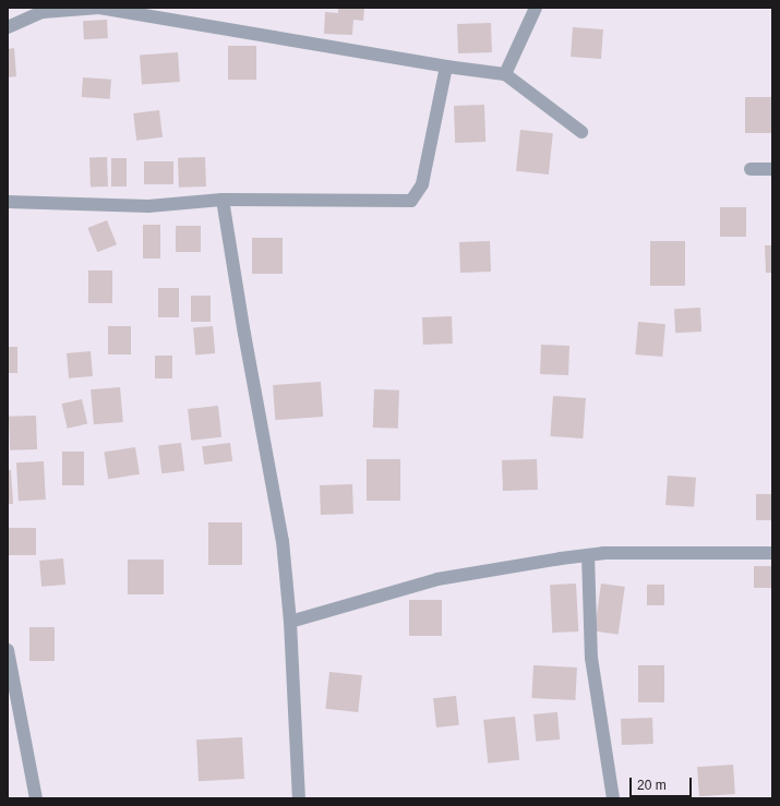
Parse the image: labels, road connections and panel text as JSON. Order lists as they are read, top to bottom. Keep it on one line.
{"scale_bar":"20 m"}
